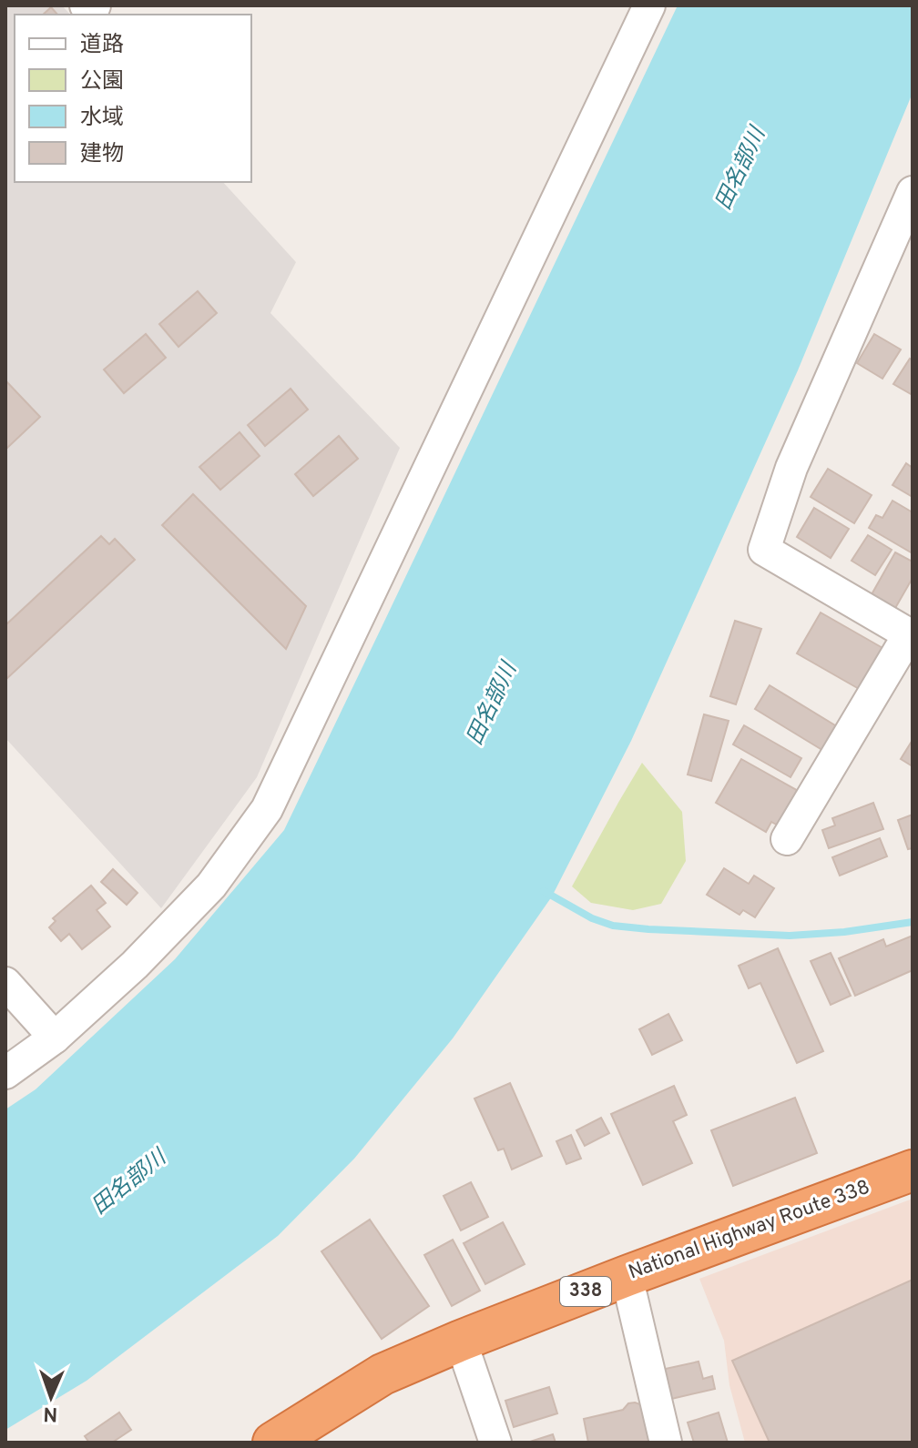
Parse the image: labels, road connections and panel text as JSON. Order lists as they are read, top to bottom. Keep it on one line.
{"streets":{"highway":["National Highway Route 338","338"]},"water":["田名部川"],"legend":["道路","公園","水域","建物"],"north":"bottom"}
